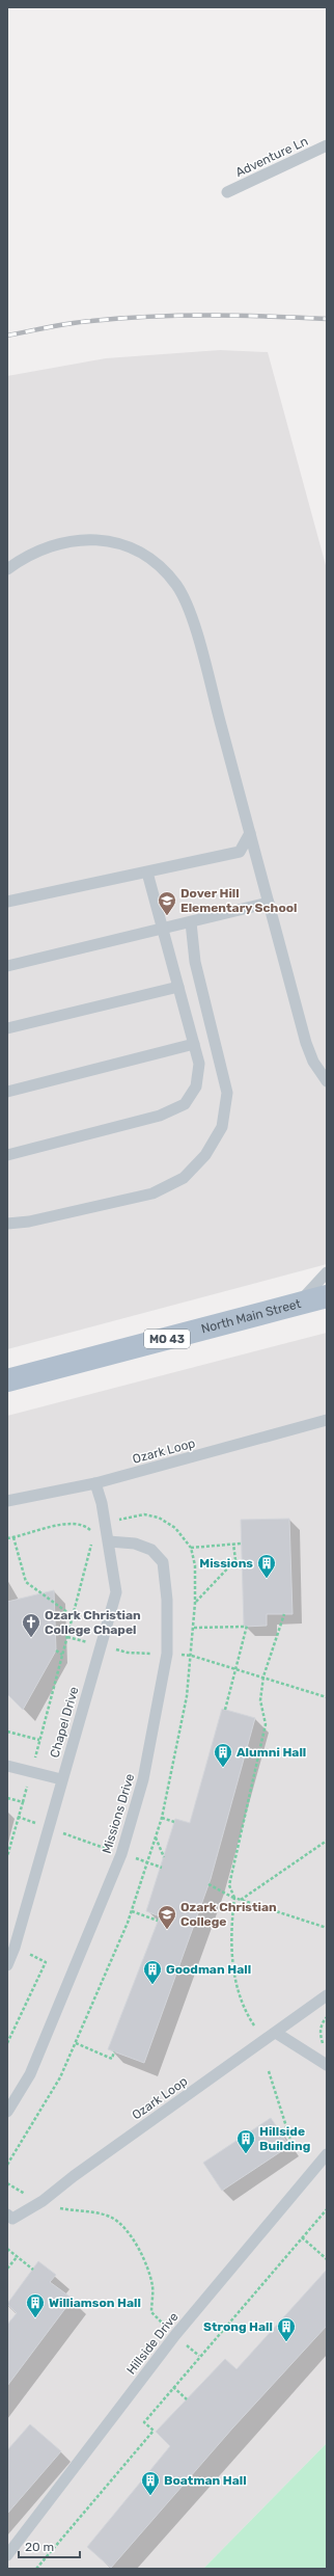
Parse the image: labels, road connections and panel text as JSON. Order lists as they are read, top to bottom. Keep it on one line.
{"streets":{"main road":["North Main Street","MO 43"],"lane":["Adventure Ln","Ozark Loop","Chapel Drive","Missions Drive","Hillside Drive"]},"crossings":[["Ozark Loop","Chapel Drive"],["Chapel Drive","Missions Drive"]],"places":{"school or university":["Dover Hill Elementary School","Ozark Christian College"],"building":["Missions","Alumni Hall","Goodman Hall","Hillside Building","Williamson Hall","Strong Hall","Boatman Hall"],"church":["Ozark Christian College Chapel"]},"scale_bar":"20 m"}
